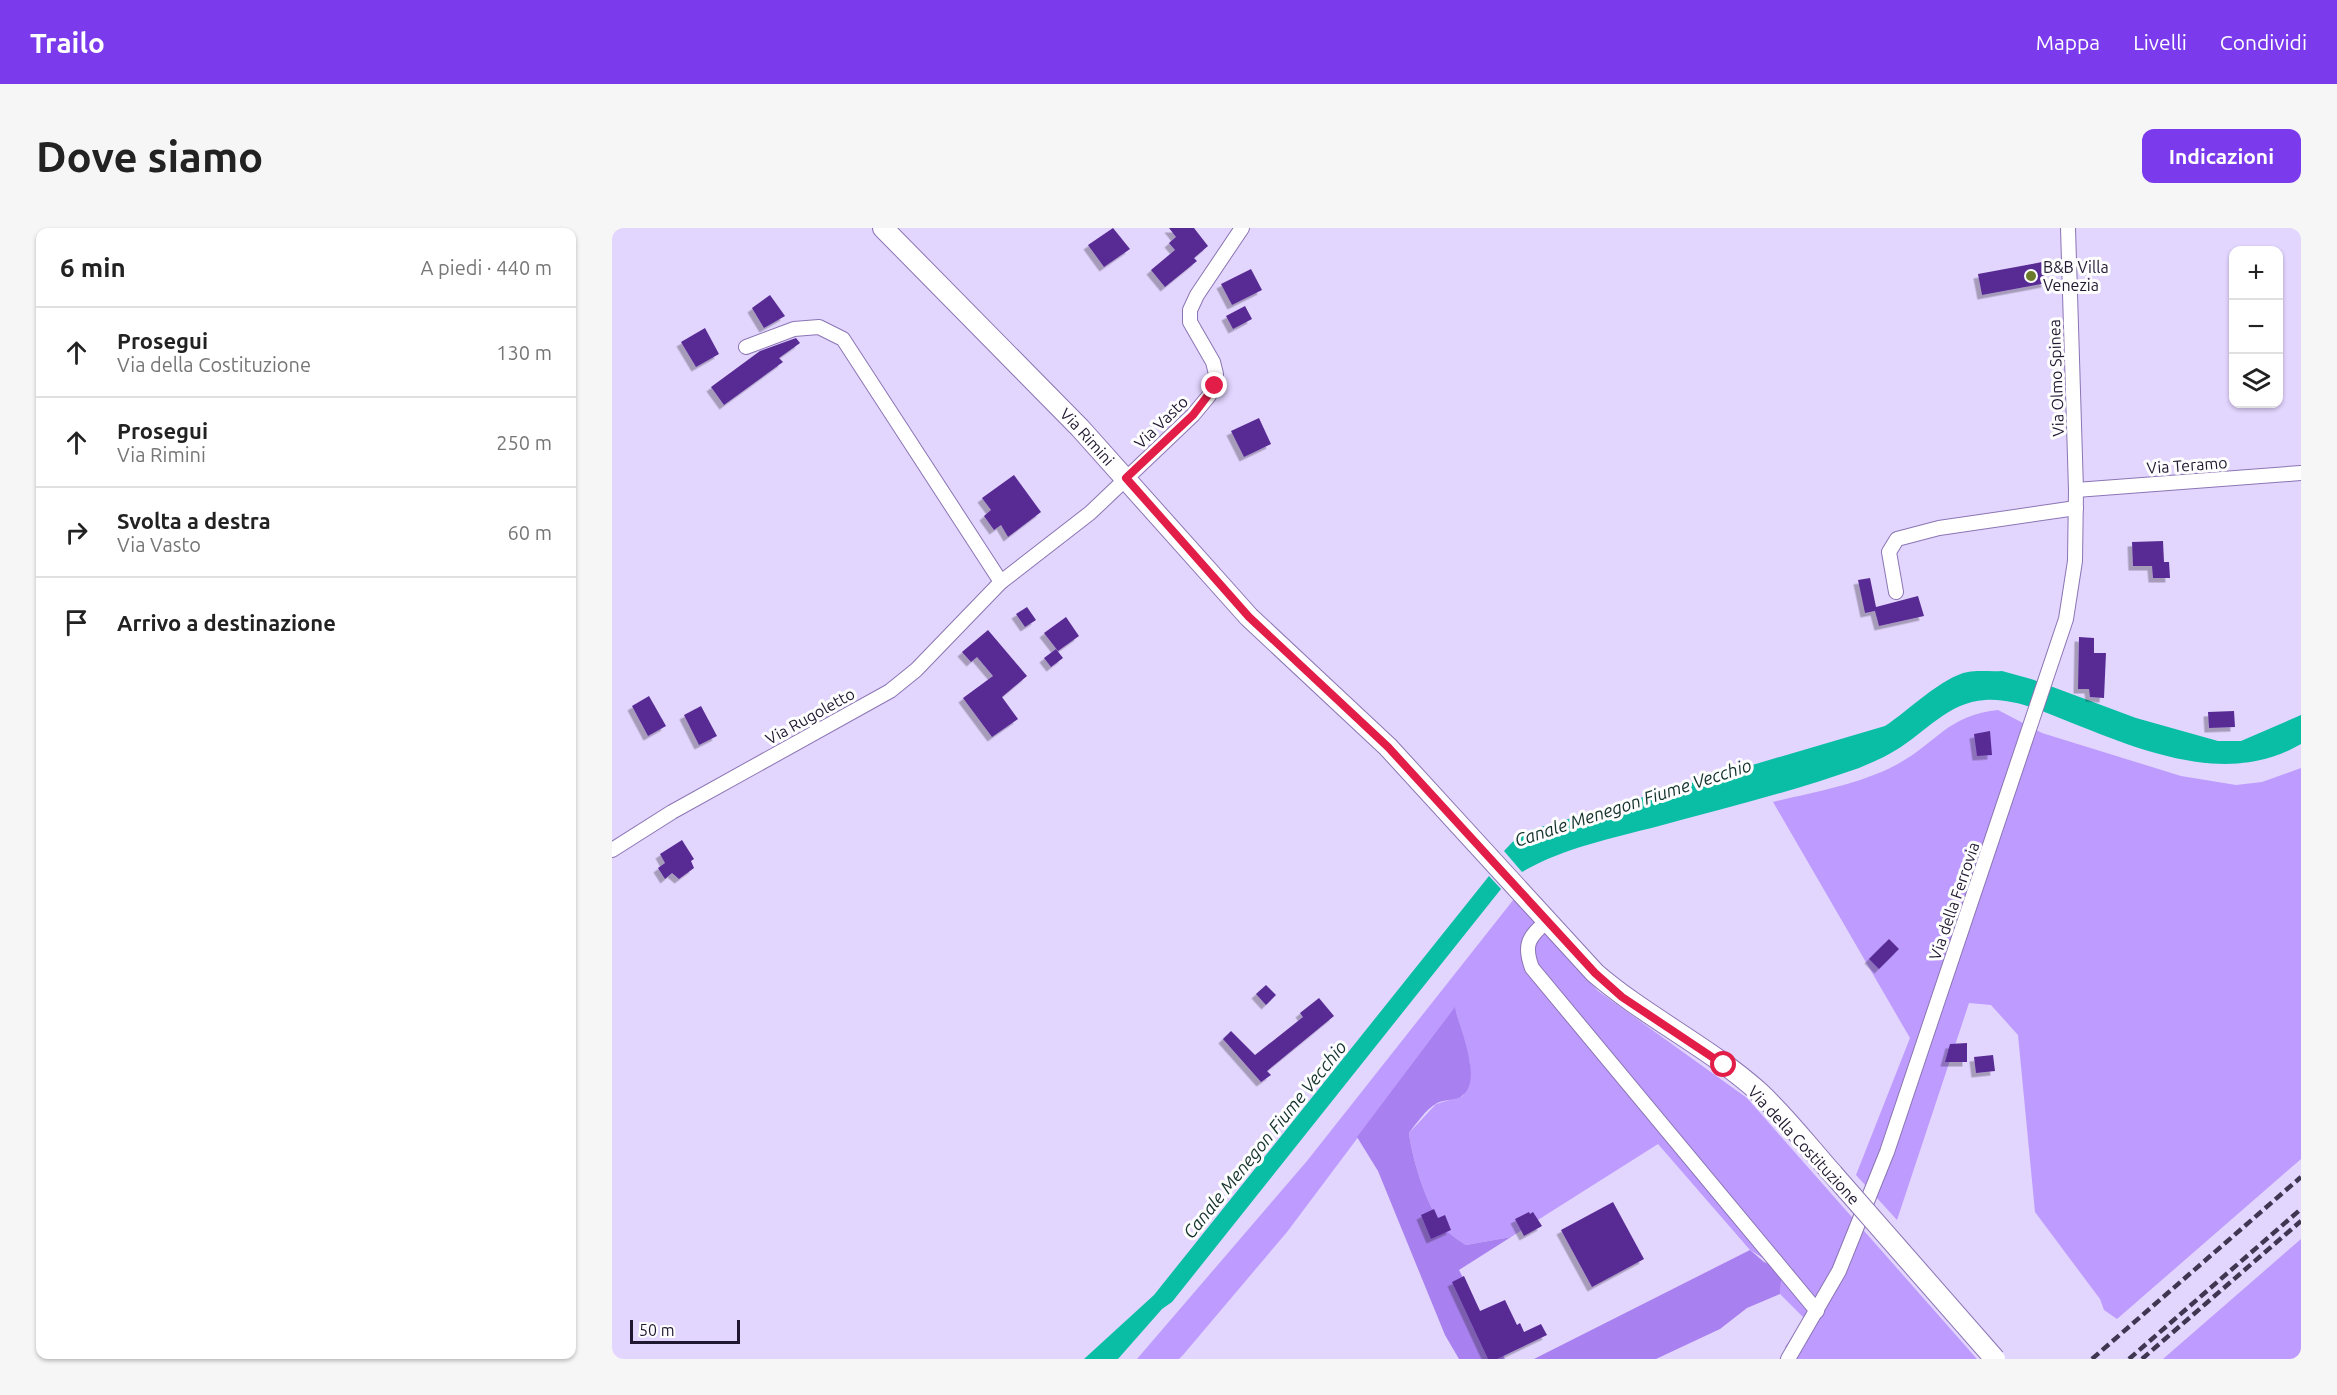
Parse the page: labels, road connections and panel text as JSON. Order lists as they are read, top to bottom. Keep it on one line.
{"streets":{"main road":["Via Rimini","Via della Costituzione"],"street":["Via Olmo Spinea","Via Vasto","Via Teramo","Via Rugoletto","Via della Ferrovia"]},"crossings":[["Via Olmo Spinea","Via Teramo"],["Via Olmo Spinea","Via della Ferrovia"],["Via Vasto","Via Rimini"],["Via Vasto","Via Rugoletto"],["Via Rimini","Via Rugoletto"],["Via Rimini","Via della Costituzione"],["Via Teramo","Via della Ferrovia"]],"water":["Canale Menegon Fiume Vecchio"],"places":["B&B Villa Venezia"],"scale_bar":"50 m","page":{"header":"Trailo","nav":["Mappa","Livelli","Condividi"],"buttons":"Indicazioni","title":"Dove siamo","heading":["6 min","A piedi · 440 m"],"map_buttons":["+","−"],"list":[["Prosegui","Via della Costituzione","130 m"],["Prosegui","Via Rimini","250 m"],["Svolta a destra","Via Vasto","60 m"],"Arrivo a destinazione"],"scale":"50 m"}}
